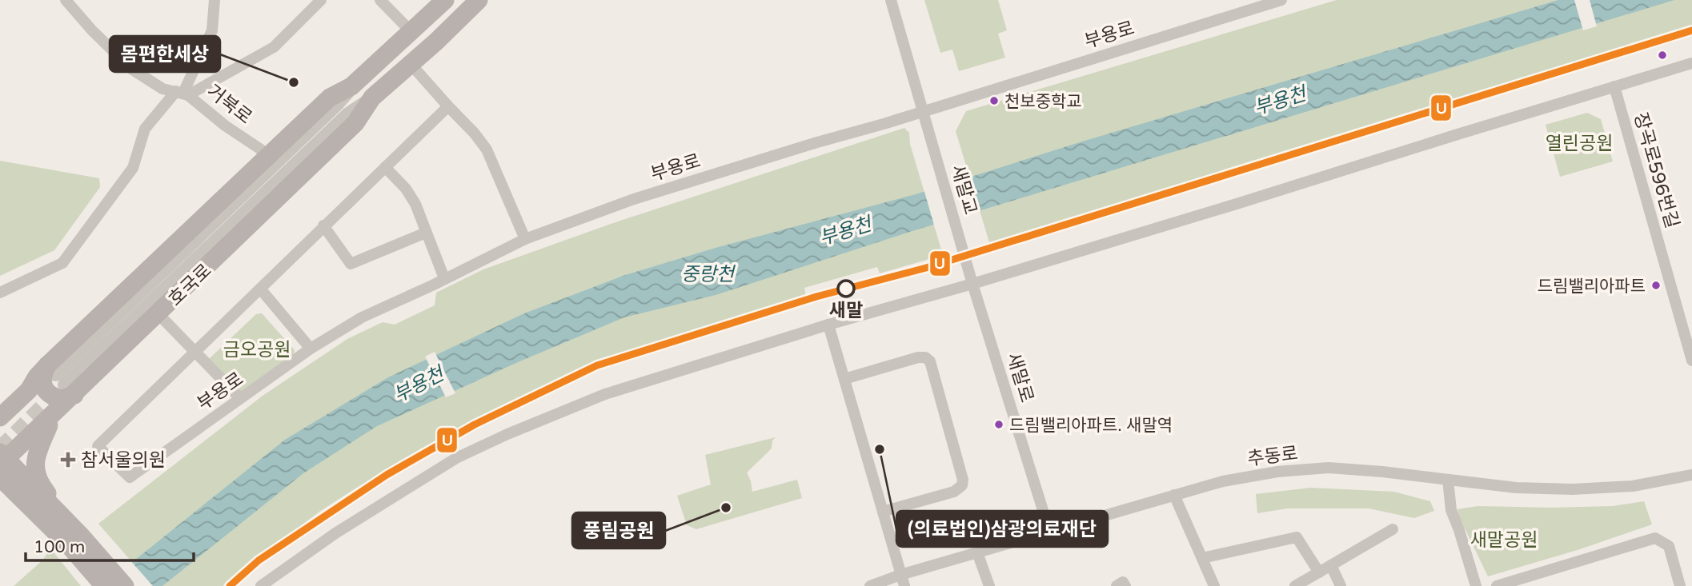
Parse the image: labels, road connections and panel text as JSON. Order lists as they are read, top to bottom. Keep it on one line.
{"streets":{"main road":["호국로"],"street":["부용로","거북로","장곡로596번길","새말교","새말로","추동로"]},"crossings":[["부용로","새말교"],["거북로","호국로"],["새말교","새말로"],["새말로","추동로"]],"water":["부용천","중랑천"],"parks":["열린공원","금오공원","새말공원"],"places":{"other":["몸편한세상","천보중학교","드림밸리아파트","새말","드림밸리아파트. 새말역","(의료법인)삼광의료재단","풍림공원"],"health":["참서울의원"]},"lines":["transit line U"],"scale_bar":"100 m"}
